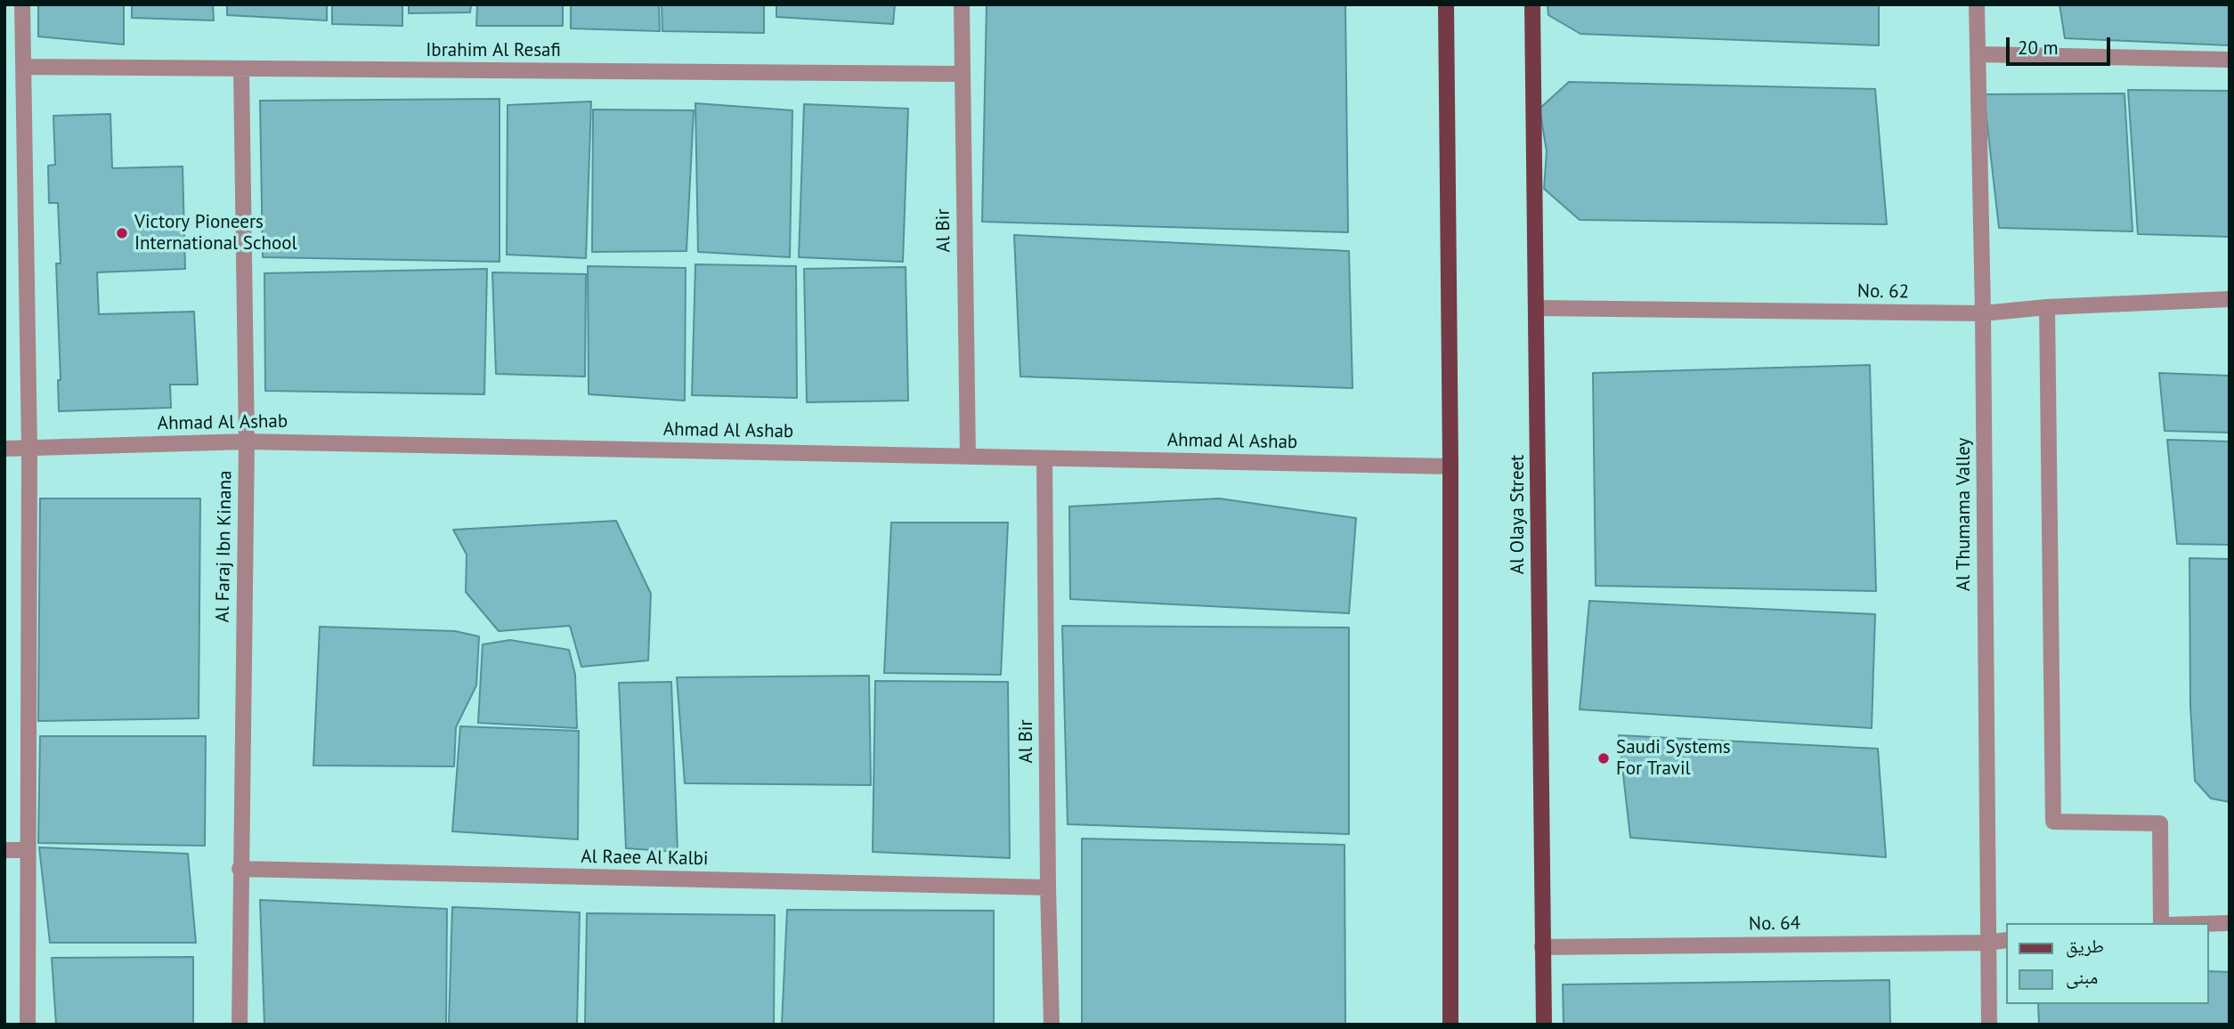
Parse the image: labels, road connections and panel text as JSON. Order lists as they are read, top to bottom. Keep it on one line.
{"streets":{"main road":["Al Olaya Street"],"street":["Ibrahim Al Resafi","Al Bir","No. 62","Ahmad Al Ashab","Al Thumama Valley","Al Faraj Ibn Kinana","Al Raee Al Kalbi","No. 64"]},"crossings":[["Ibrahim Al Resafi","Al Bir"],["Ibrahim Al Resafi","Al Faraj Ibn Kinana"],["Al Bir","Ahmad Al Ashab"],["Al Bir","Al Raee Al Kalbi"],["No. 62","Al Olaya Street"],["No. 62","Al Thumama Valley"],["Ahmad Al Ashab","Al Faraj Ibn Kinana"],["Al Olaya Street","No. 64"],["Al Thumama Valley","No. 64"],["Al Faraj Ibn Kinana","Al Raee Al Kalbi"]],"places":["Victory Pioneers International School","Saudi Systems For Travil"],"legend":["طريق","مبنى"],"scale_bar":"20 m"}
